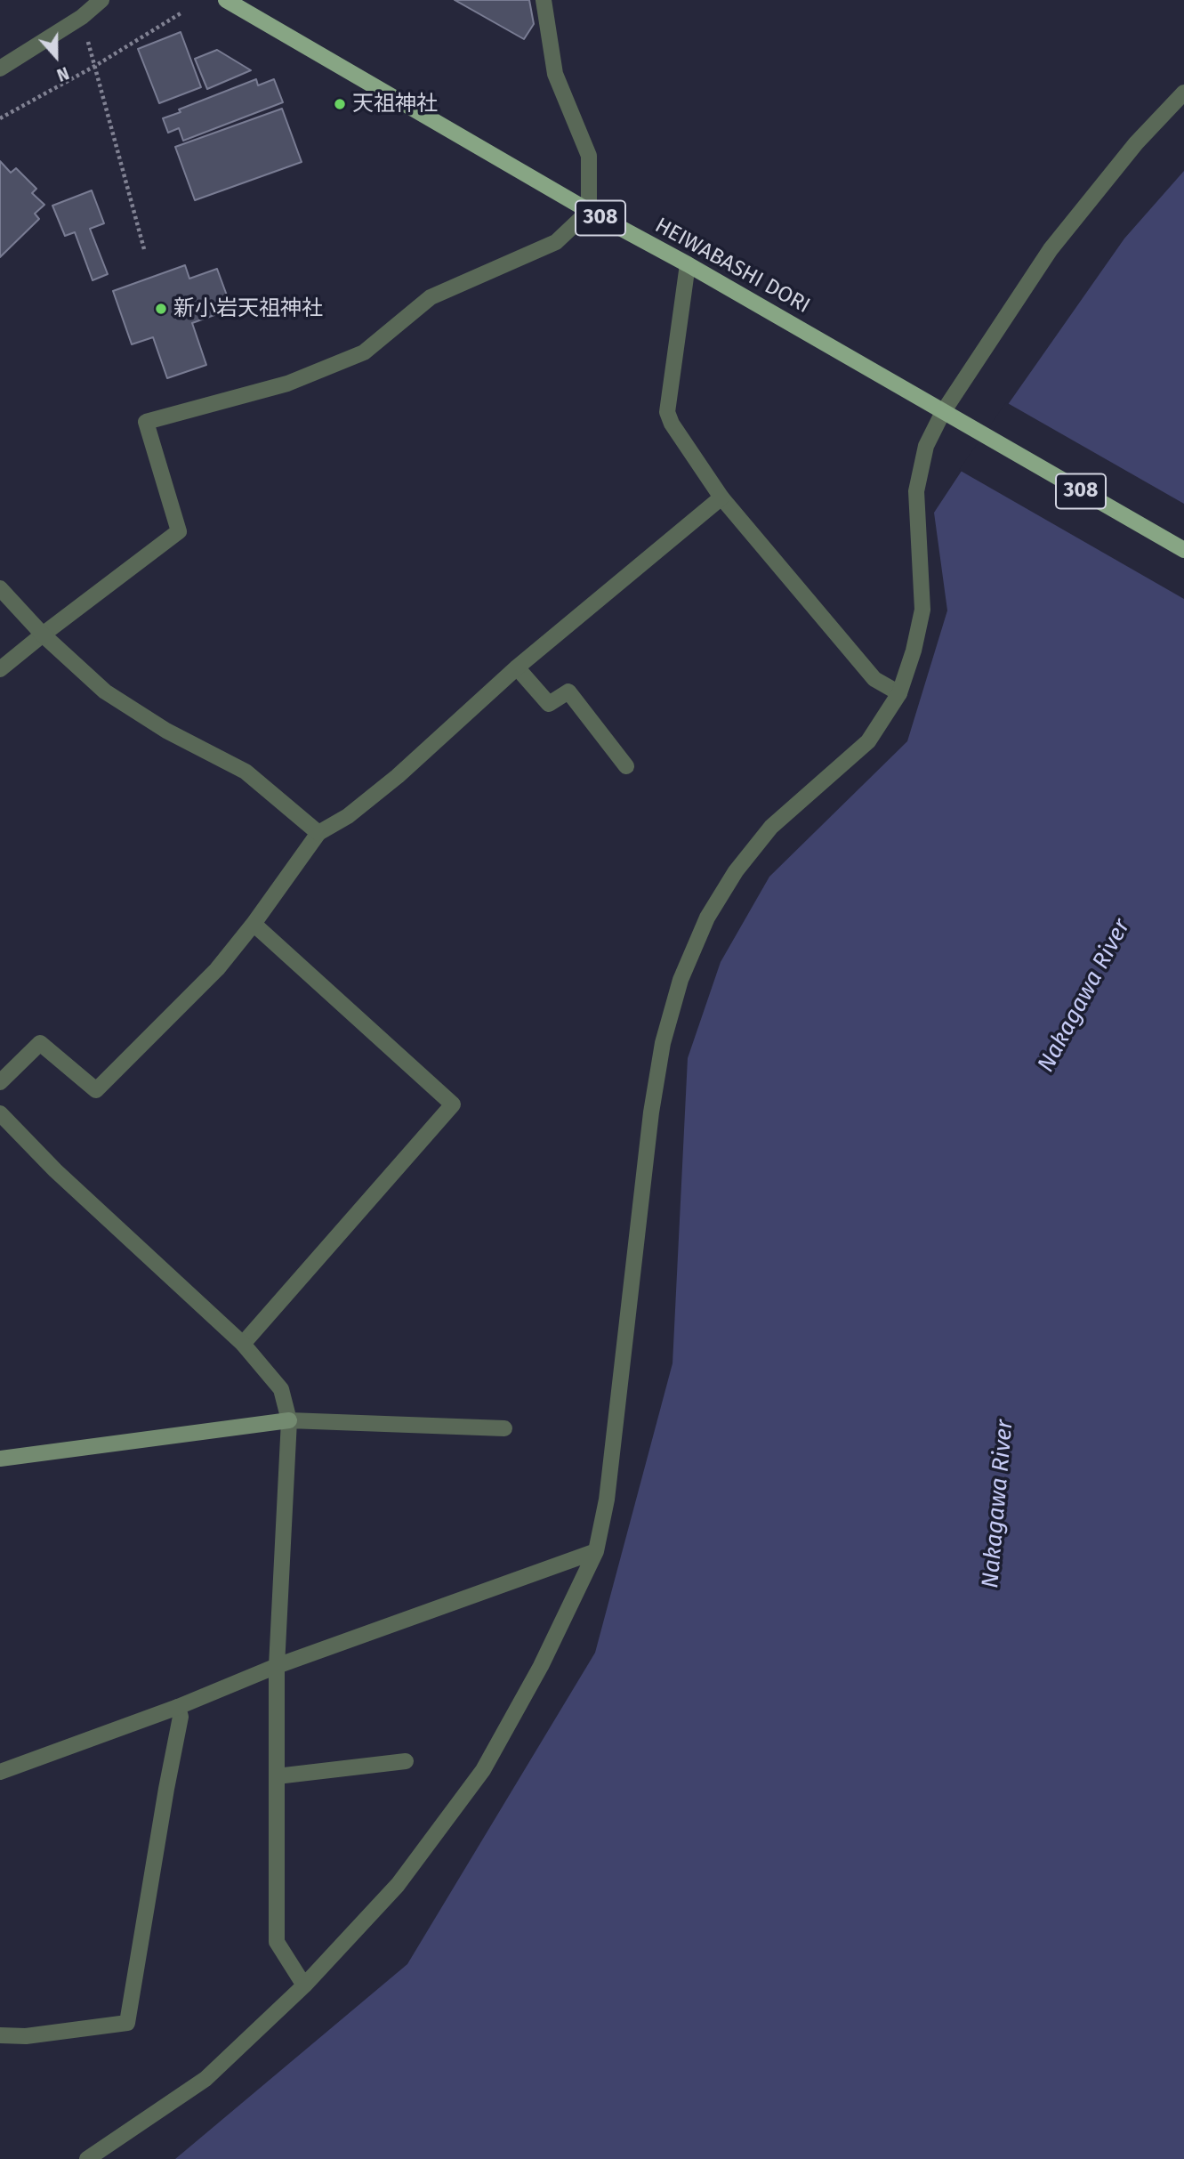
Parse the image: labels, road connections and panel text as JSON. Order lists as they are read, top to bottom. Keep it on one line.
{"streets":{"main road":["308","HEIWABASHI DORI"]},"water":["Nakagawa River"],"places":["天祖神社","新小岩天祖神社"],"north":"bottom"}
